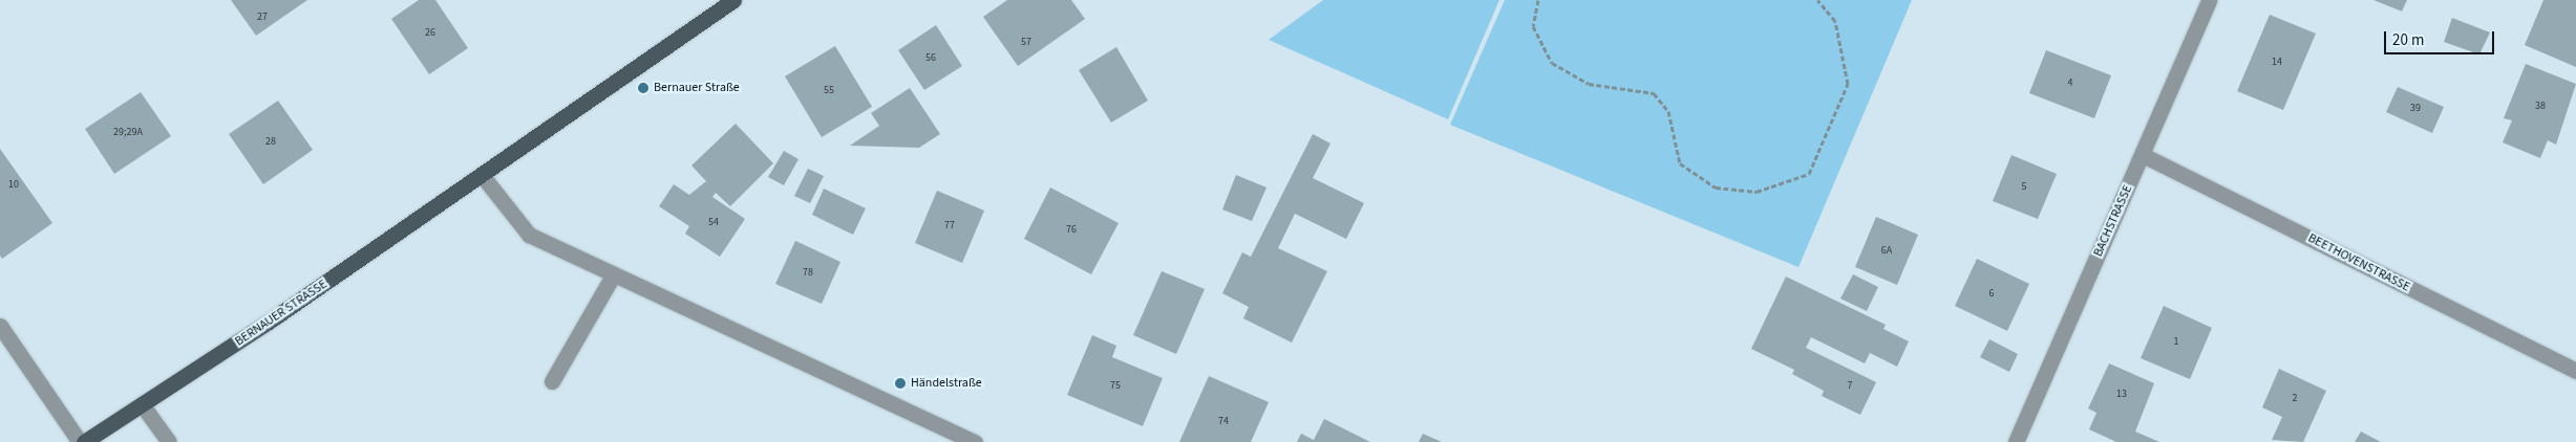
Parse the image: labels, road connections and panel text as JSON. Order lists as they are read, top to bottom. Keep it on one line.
{"streets":{"main road":["BERNAUER STRASSE"],"street":["BACHSTRASSE","BEETHOVENSTRASSE"]},"crossings":[["BACHSTRASSE","BEETHOVENSTRASSE"]],"places":["Bernauer Straße","Händelstraße"],"house_numbers":["27","26","57","56","14","4","55","38","39","29;29A","28","10","5","54","77","76","6A","78","6","1","75","7","13","2","74"],"scale_bar":"20 m"}
